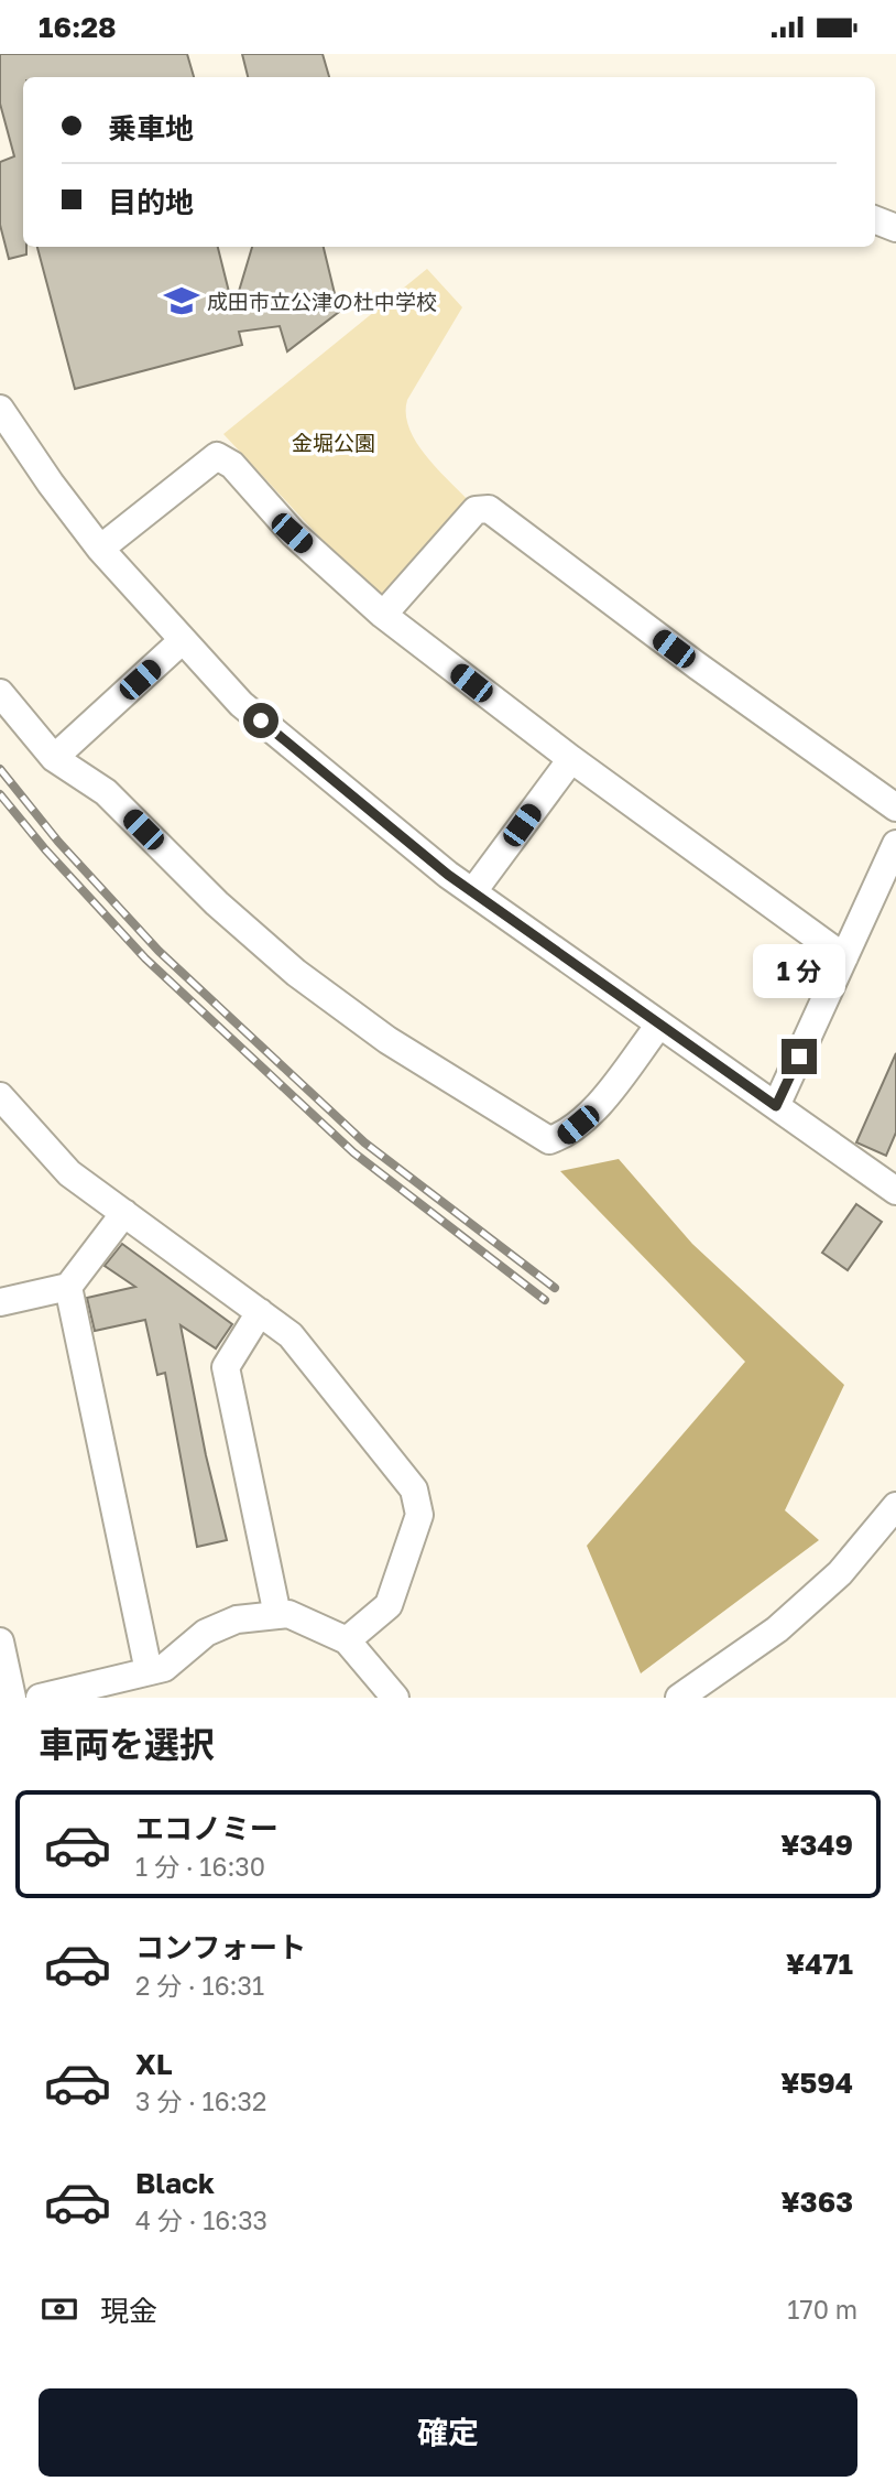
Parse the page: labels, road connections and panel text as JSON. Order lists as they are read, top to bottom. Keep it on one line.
{"parks":["金堀公園"],"places":{"school or university":["成田市立公津の杜中学校"]},"page":{"status":"16:28","banner":["乗車地","目的地"],"bubble":"1 分","heading":"車両を選択","list":[{"name":"エコノミー","note":"1 分 · 16:30","value":"¥349"},{"name":"コンフォート","note":"2 分 · 16:31","value":"¥471"},{"name":"XL","note":"3 分 · 16:32","value":"¥594"},{"name":"Black","note":"4 分 · 16:33","value":"¥363"}],"pay":["現金","170 m"],"buttons":"確定"}}
